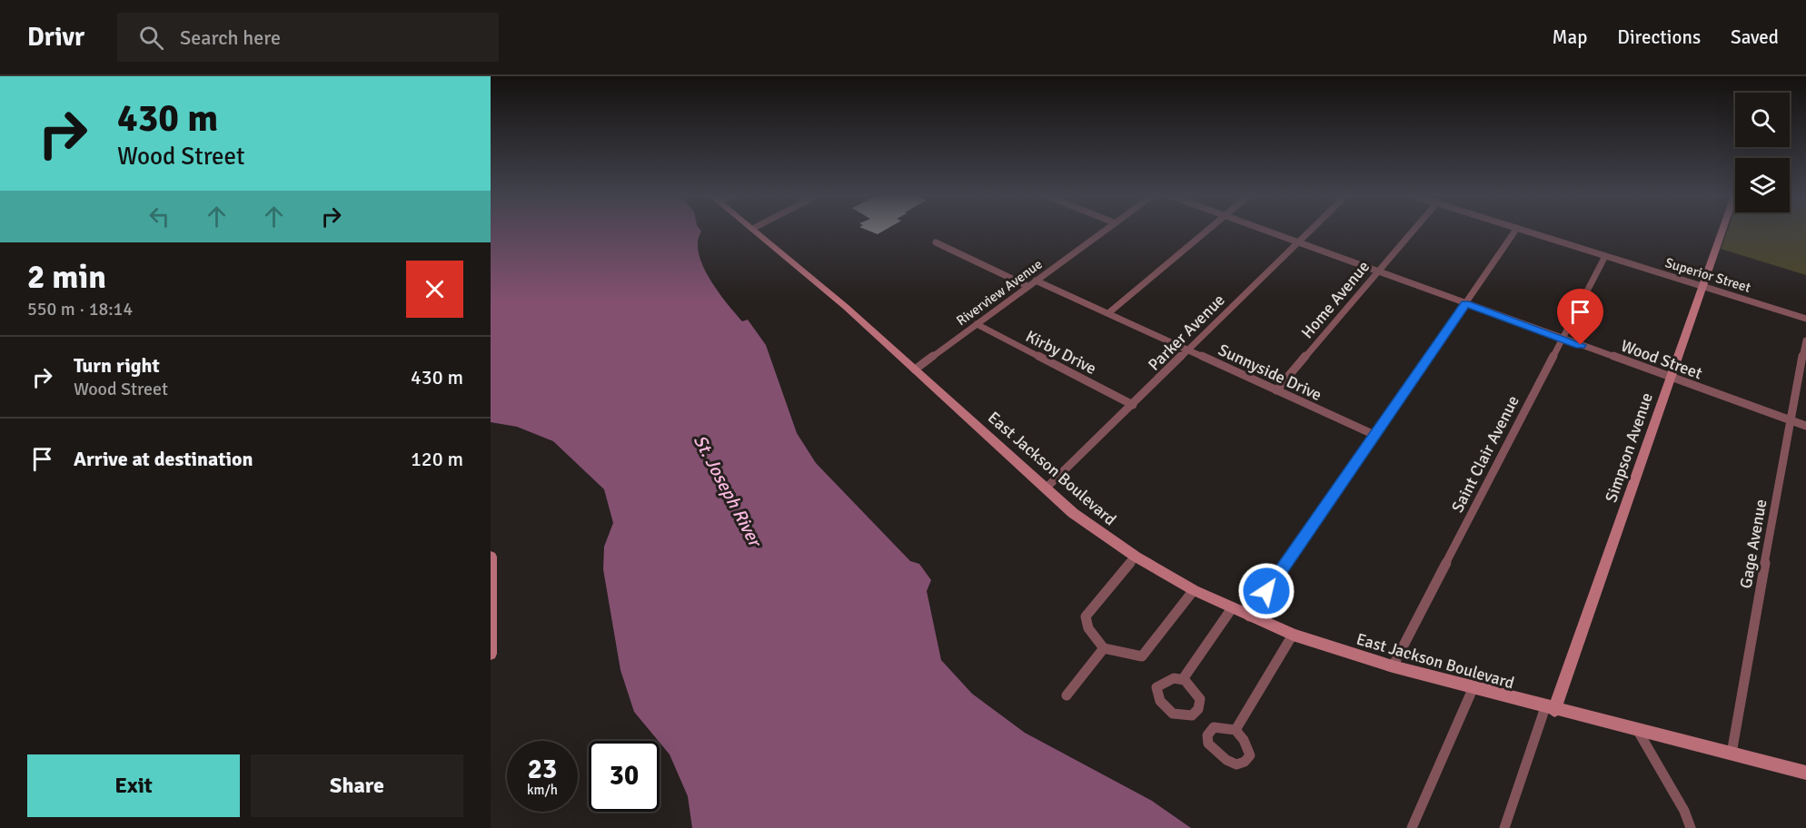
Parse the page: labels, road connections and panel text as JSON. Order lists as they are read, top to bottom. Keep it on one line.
{"streets":{"main road":["Simpson Avenue","East Jackson Boulevard"],"street":["Superior Street","Riverview Avenue","Home Avenue","Parker Avenue","Kirby Drive","Wood Street","Sunnyside Drive","Saint Clair Avenue","Gage Avenue"]},"crossings":[["Superior Street","Simpson Avenue"],["Superior Street","Saint Clair Avenue"],["Riverview Avenue","Kirby Drive"],["Riverview Avenue","Sunnyside Drive"],["Riverview Avenue","East Jackson Boulevard"],["Home Avenue","Wood Street"],["Home Avenue","Sunnyside Drive"],["Parker Avenue","Kirby Drive"],["Parker Avenue","Wood Street"],["Parker Avenue","Sunnyside Drive"],["Parker Avenue","East Jackson Boulevard"],["Wood Street","Simpson Avenue"],["Wood Street","Saint Clair Avenue"],["Wood Street","Gage Avenue"],["Simpson Avenue","East Jackson Boulevard"],["Saint Clair Avenue","East Jackson Boulevard"],["East Jackson Boulevard","Gage Avenue"]],"water":["St. Joseph River"],"page":{"header":"Drivr","search":"Search here","nav":["Map","Directions","Saved"],"turn":["430 m","Wood Street"],"heading":["2 min","550 m · 18:14"],"list":[{"name":"Turn right","note":"Wood Street","value":"430 m"},{"name":"Arrive at destination","value":"120 m"}],"speed":"23 km/h","limit":"30","buttons":["Exit","Share"]}}
